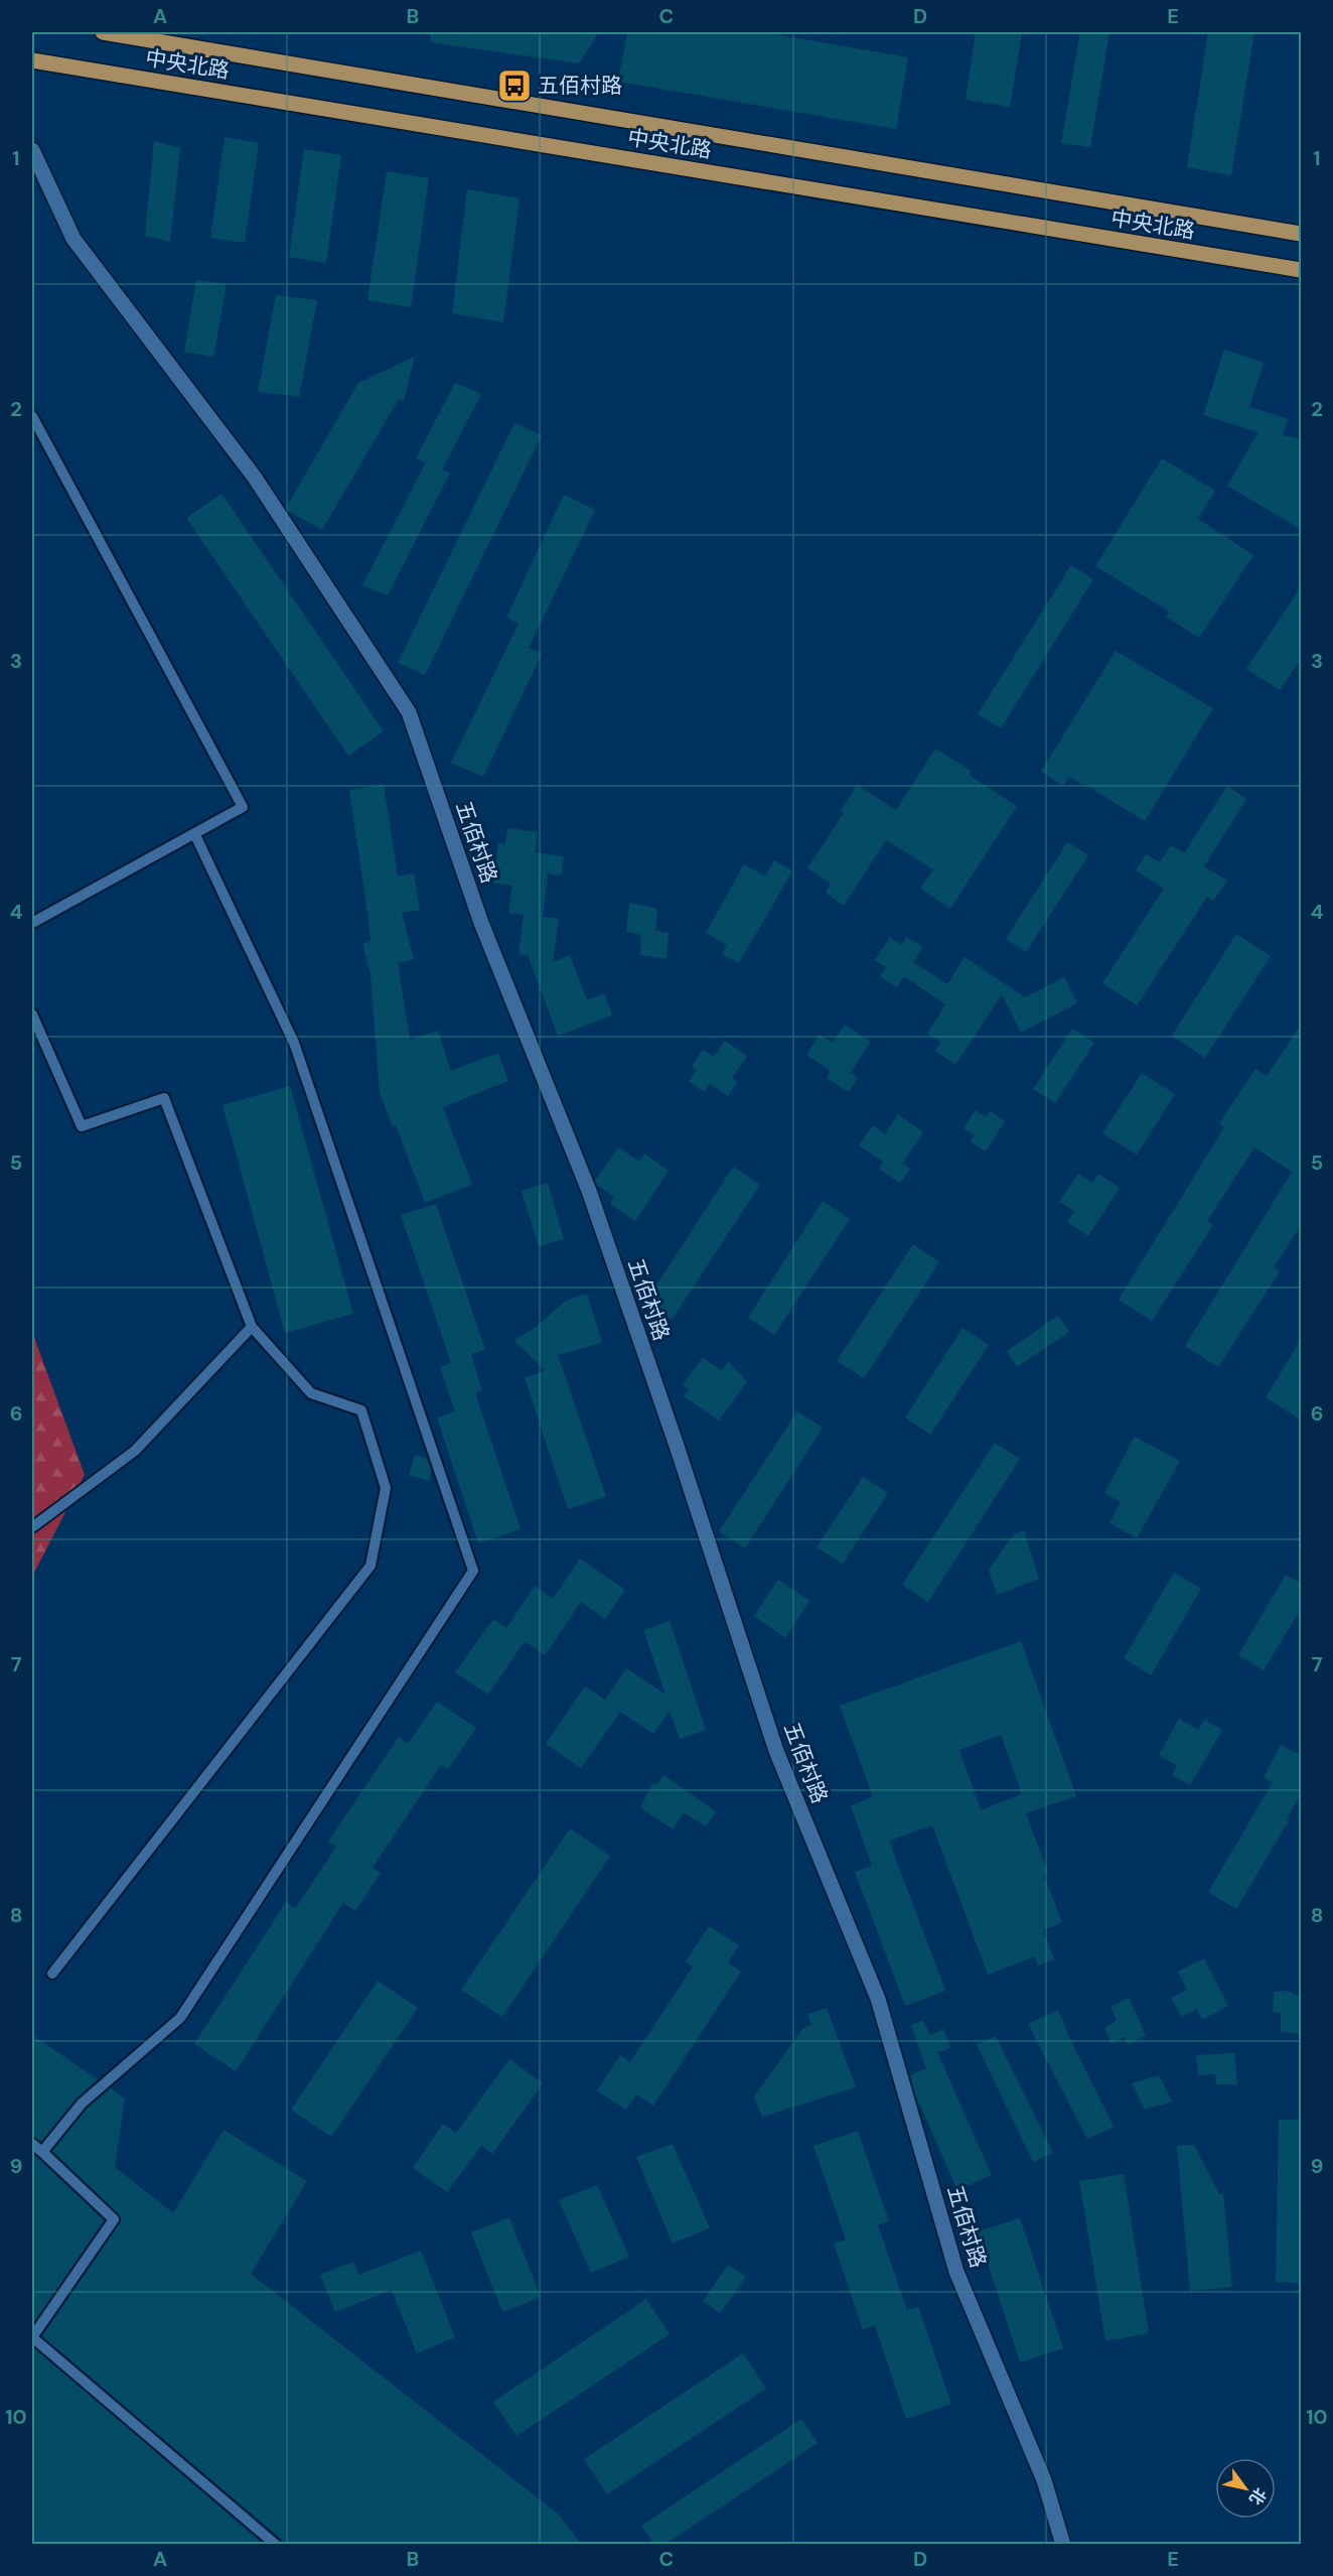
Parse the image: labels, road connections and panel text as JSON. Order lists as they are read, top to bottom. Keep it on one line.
{"streets":{"main road":["中央北路"],"street":["五佰村路"]},"places":{"bus stop":["五佰村路"]},"north":"bottom right","grid":{"columns":["A","B","C","D","E"],"rows":["1","2","3","4","5","6","7","8","9","10"]}}
